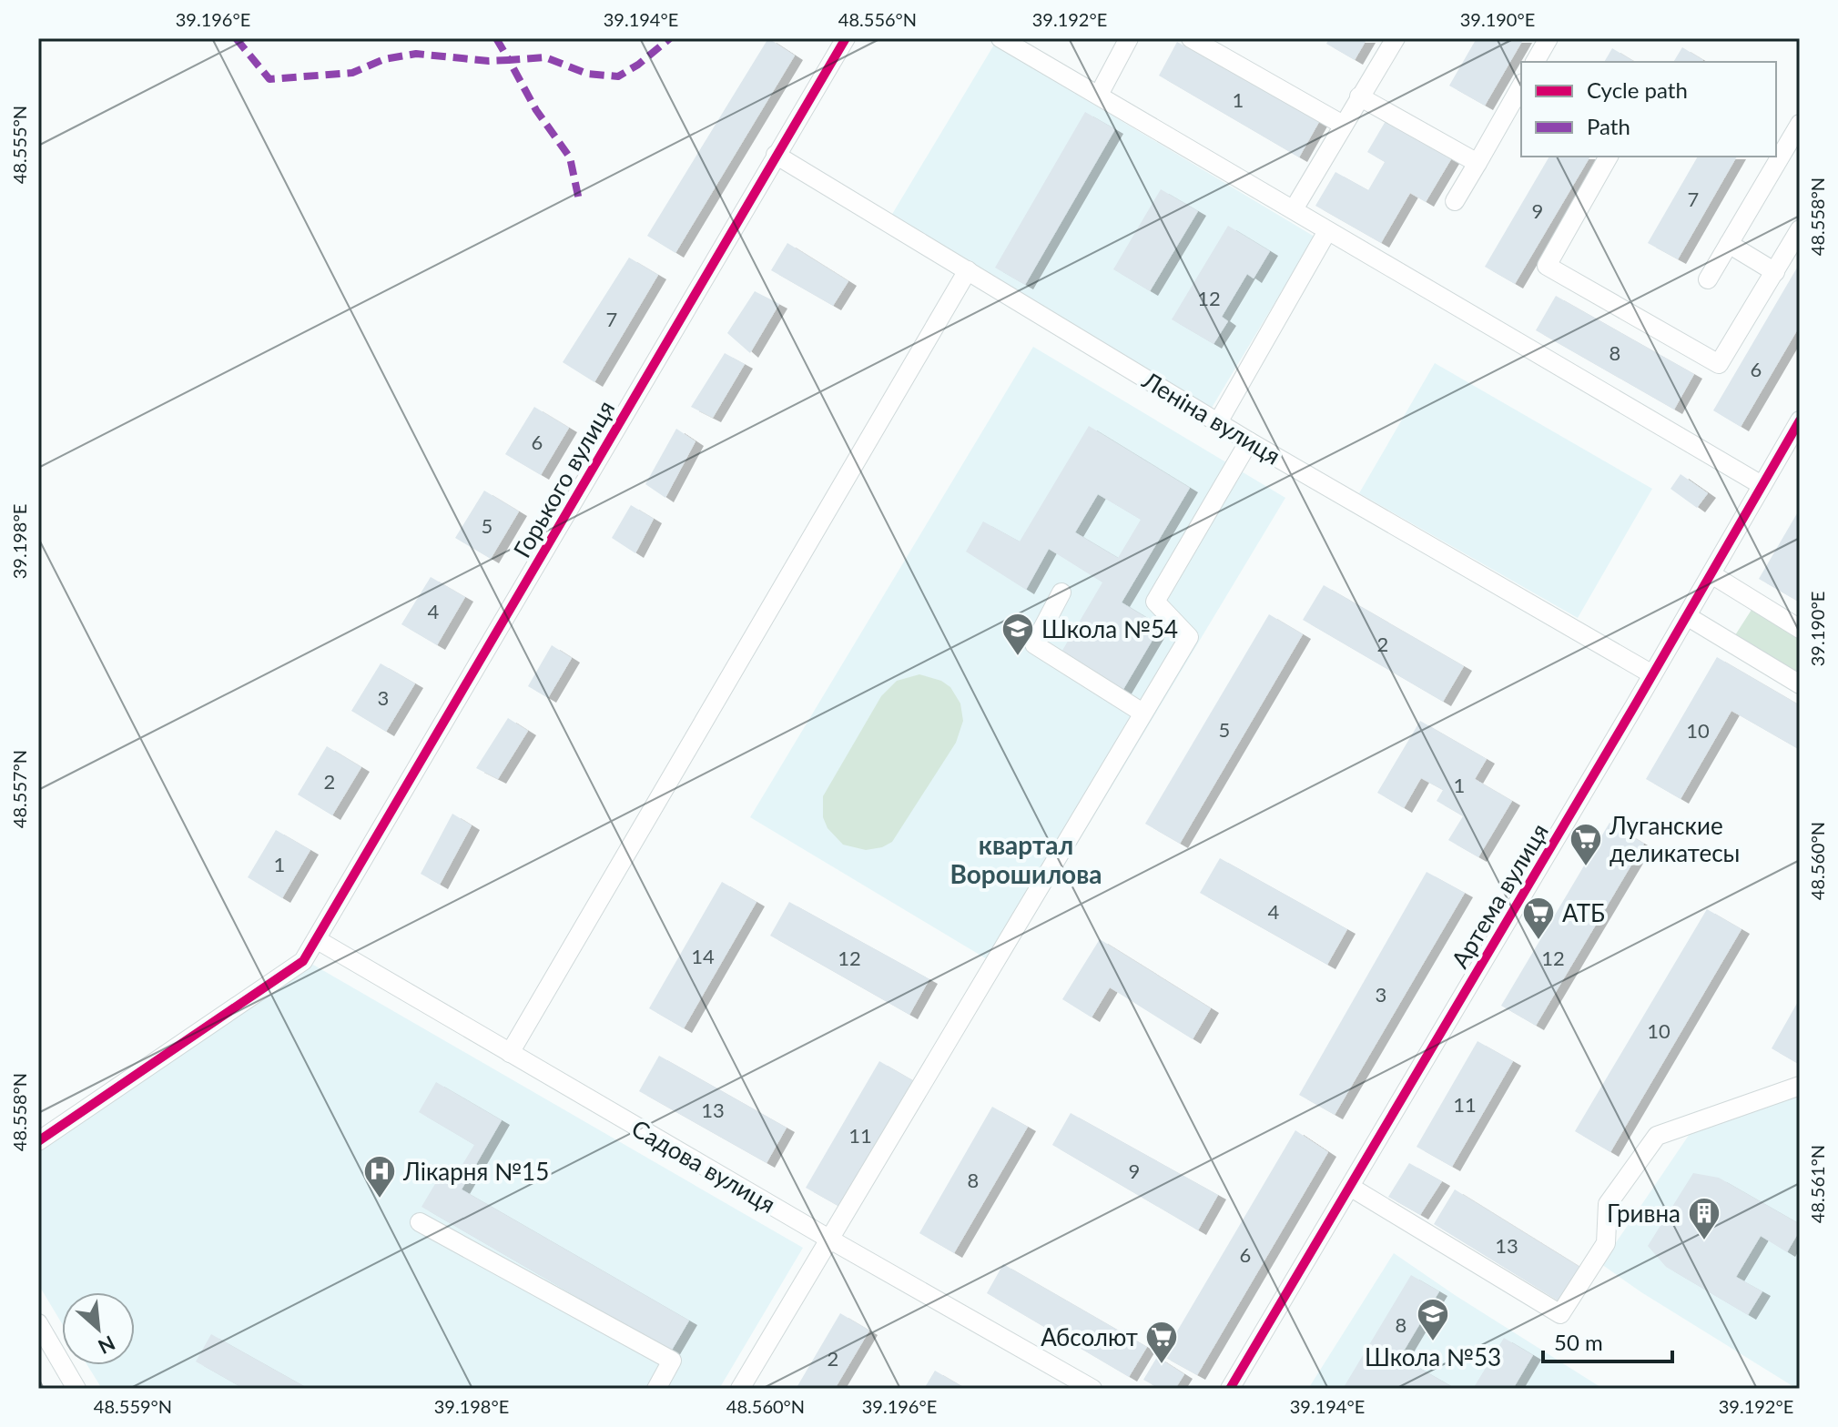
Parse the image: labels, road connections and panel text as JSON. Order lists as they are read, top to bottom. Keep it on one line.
{"streets":{"street":["Леніна вулиця","Горького вулиця","Артема вулиця","Садова вулиця"]},"crossings":[["Леніна вулиця","Горького вулиця"],["Леніна вулиця","Артема вулиця"],["Горького вулиця","Садова вулиця"]],"districts":["квартал Ворошилова"],"places":{"school or university":["Школа №54","Школа №53"],"supermarket":["Луганские деликатесы","АТБ","Абсолют"],"hospital":["Лікарня №15"],"building":["Гривна"]},"house_numbers":["1","7","9","12","7","8","6","6","5","4","2","3","5","10","2","1","1","4","14","12","12","3","10","11","13","11","9","8","13","6","8","2"],"legend":["Cycle path","Path"],"scale_bar":"50 m","north":"bottom right","coordinates":["39.196°E","39.194°E","48.556°N","39.192°E","39.190°E","48.555°N","48.558°N","39.198°E","48.557°N","48.560°N","48.561°N","48.559°N"]}
